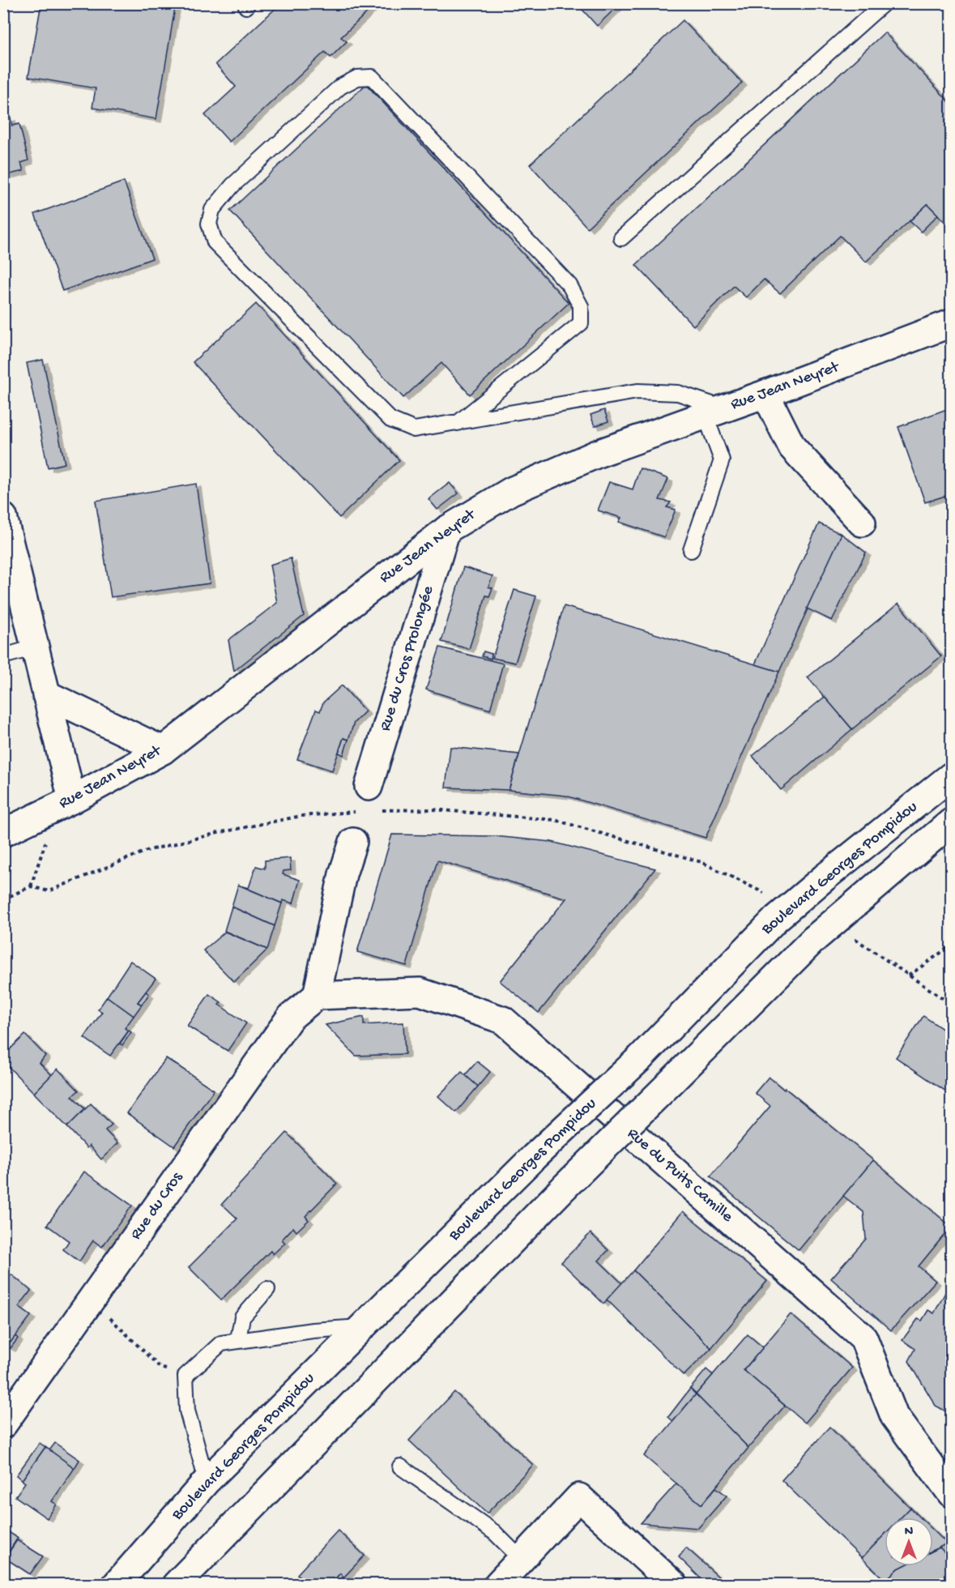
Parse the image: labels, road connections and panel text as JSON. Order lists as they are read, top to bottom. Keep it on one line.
{"streets":{"street":["Rue Jean Neyret","Rue du Cros Prolongée","Boulevard Georges Pompidou","Rue du Puits Camille","Rue du Cros"]},"crossings":[["Rue Jean Neyret","Rue du Cros Prolongée"],["Rue du Puits Camille","Rue du Cros"]],"north":"top"}
